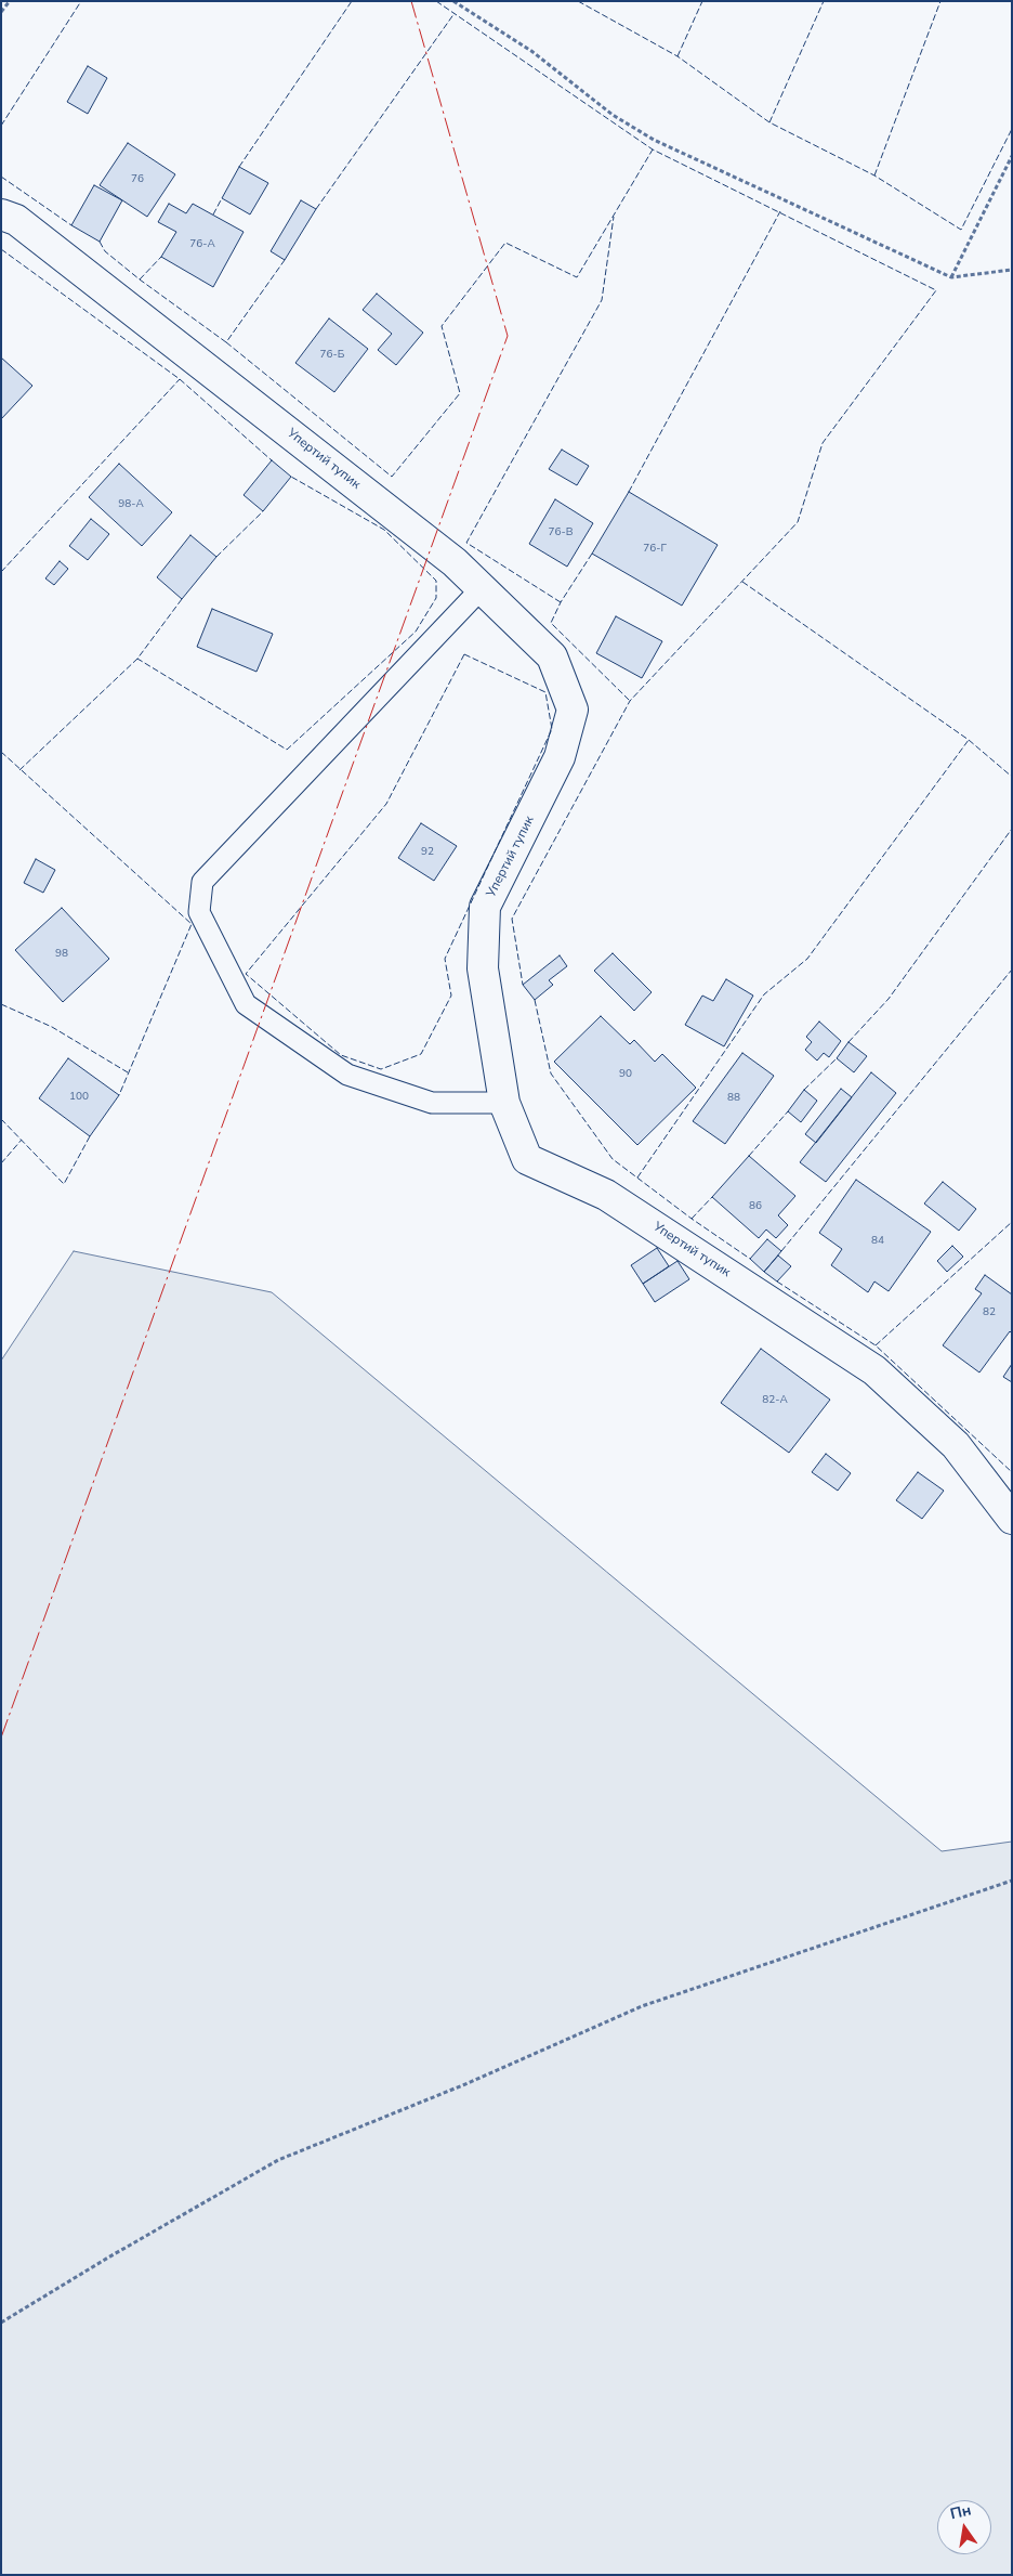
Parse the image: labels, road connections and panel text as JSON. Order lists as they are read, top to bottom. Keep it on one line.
{"streets":{"street":["Упертий тупик"]},"house_numbers":["76","76-А","76-Б","98-А","76-В","76-Г","92","98","90","100","88","86","84","82","82-А"],"north":"top"}
